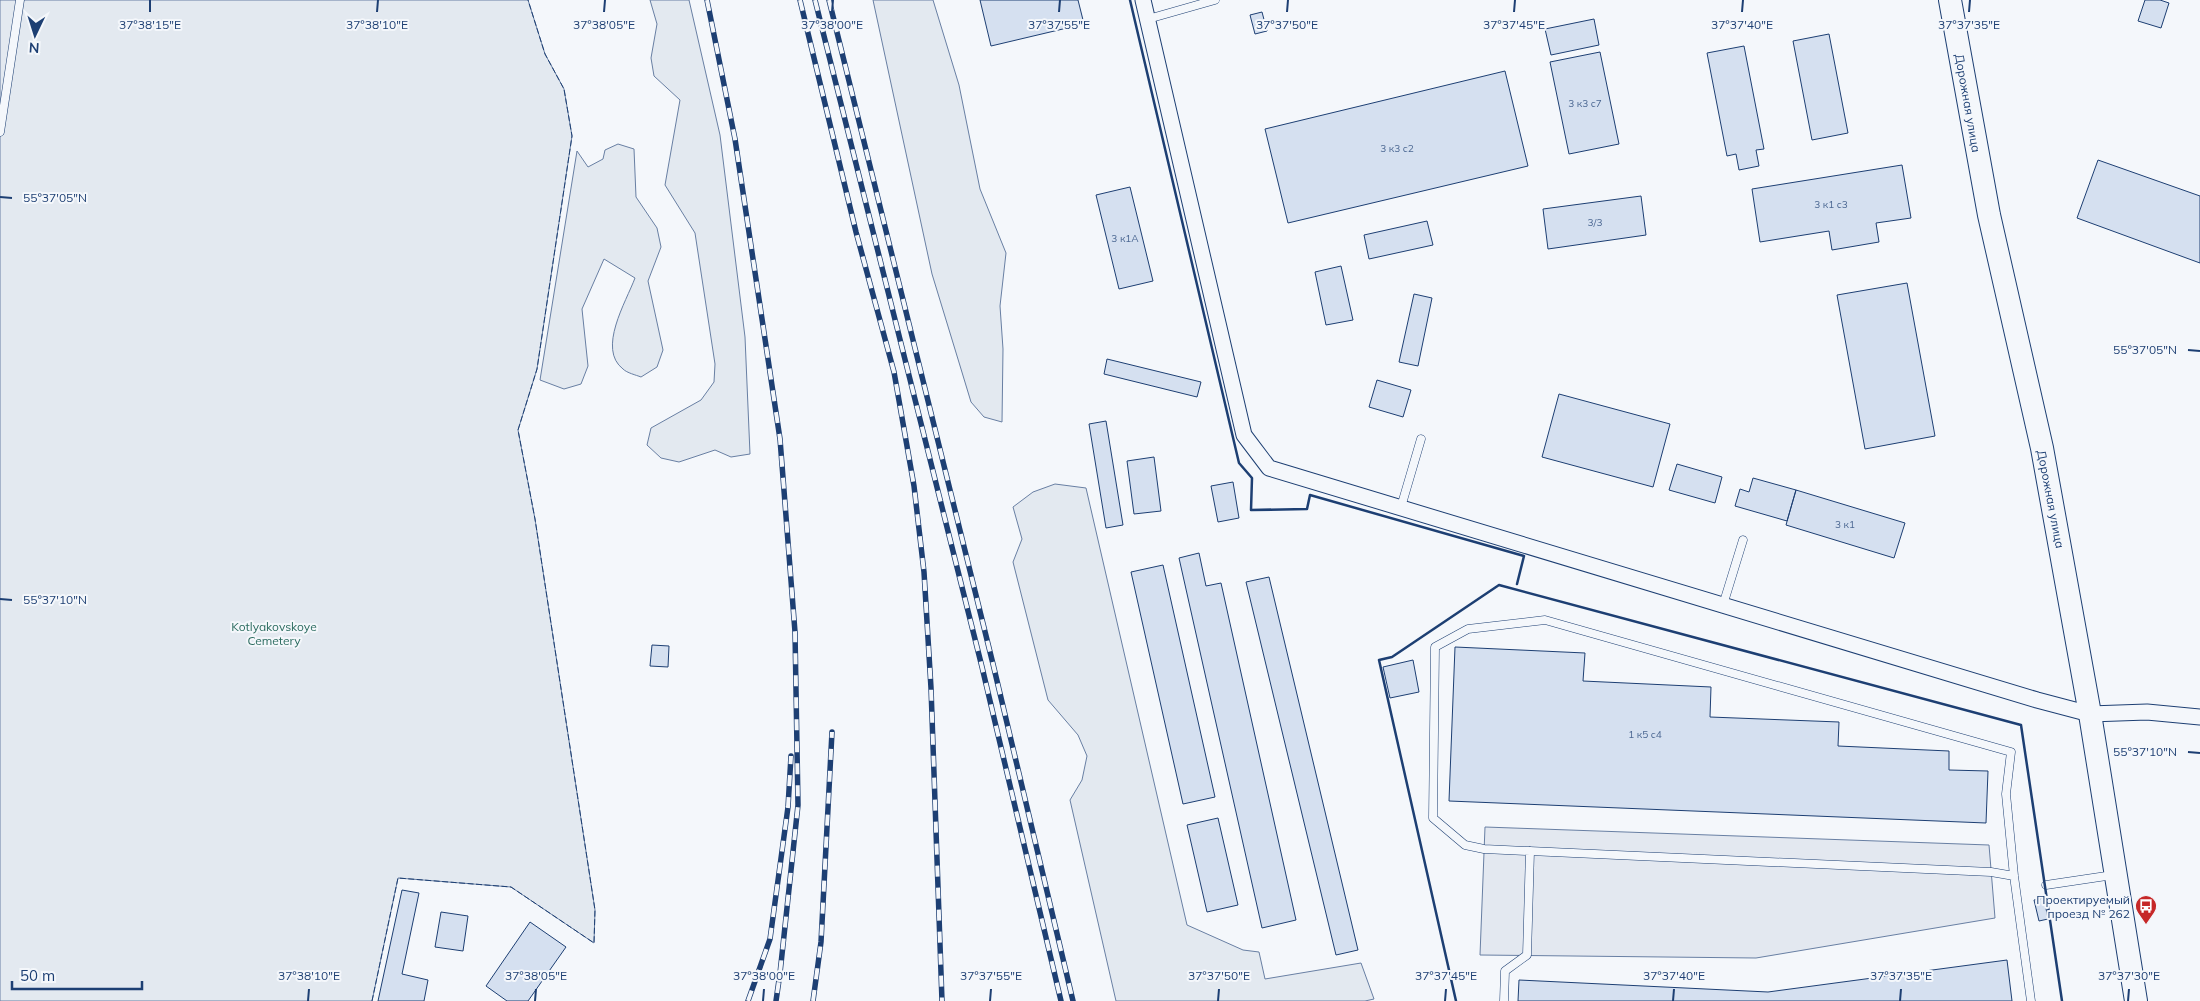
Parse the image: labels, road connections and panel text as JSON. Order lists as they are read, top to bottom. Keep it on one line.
{"streets":{"main road":["Дорожная улица"]},"parks":["Kotlyakovskoye Cemetery"],"places":{"bus stop":["Проектируемый проезд № 262"]},"house_numbers":["3 к3 с7","3 к3 с2","3 к1 с3","3/3","3 к1А","3 к1","1 к5 с4"],"scale_bar":"50 m","north":"bottom","coordinates":["37°38'15\"E","37°38'10\"E","37°38'05\"E","37°38'00\"E","37°37'55\"E","37°37'50\"E","37°37'45\"E","37°37'40\"E","37°37'35\"E","55°37'05\"N","55°37'10\"N","37°37'30\"E"]}
